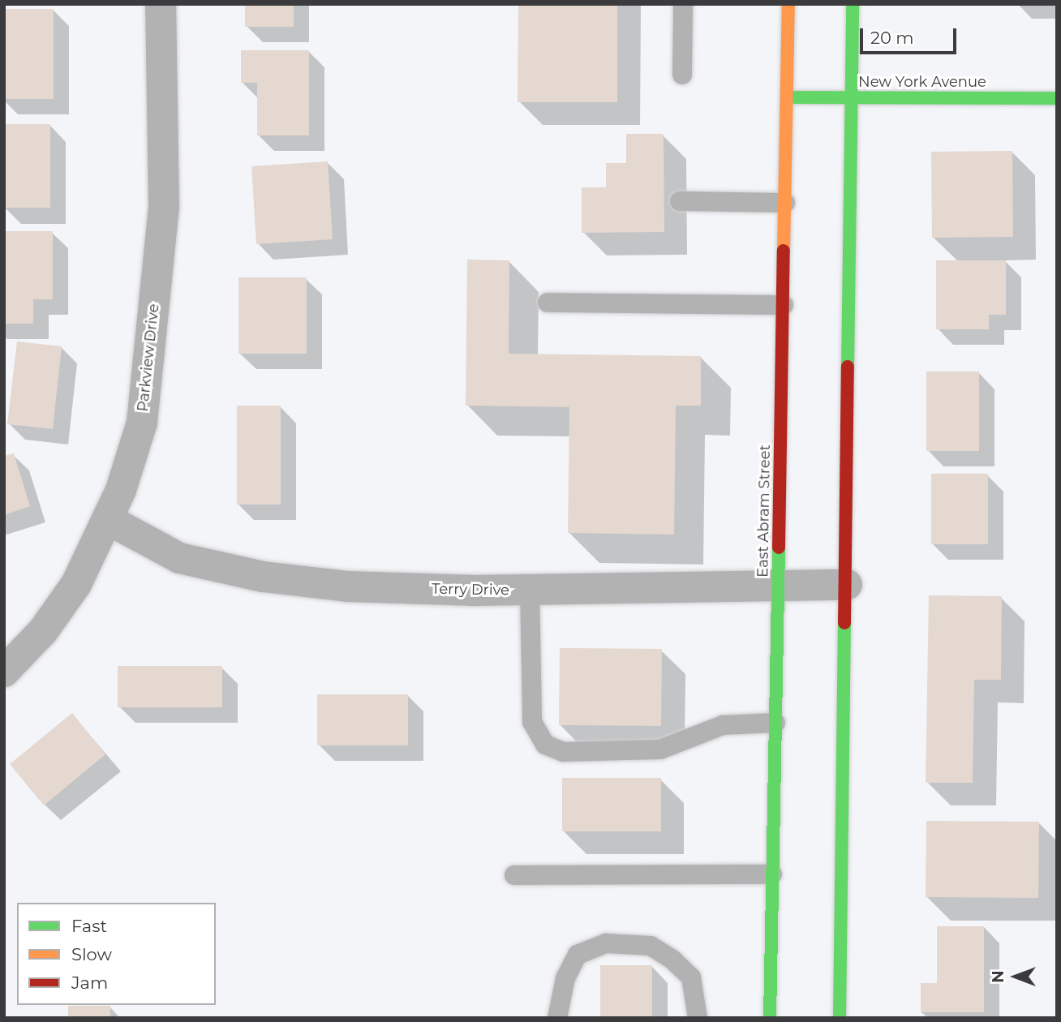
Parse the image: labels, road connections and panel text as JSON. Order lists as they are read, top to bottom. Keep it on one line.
{"streets":{"main road":["New York Avenue","East Abram Street"],"street":["Parkview Drive","Terry Drive"]},"crossings":[["New York Avenue","East Abram Street"],["Parkview Drive","Terry Drive"],["East Abram Street","Terry Drive"]],"legend":["Fast","Slow","Jam"],"scale_bar":"20 m","north":"left"}
